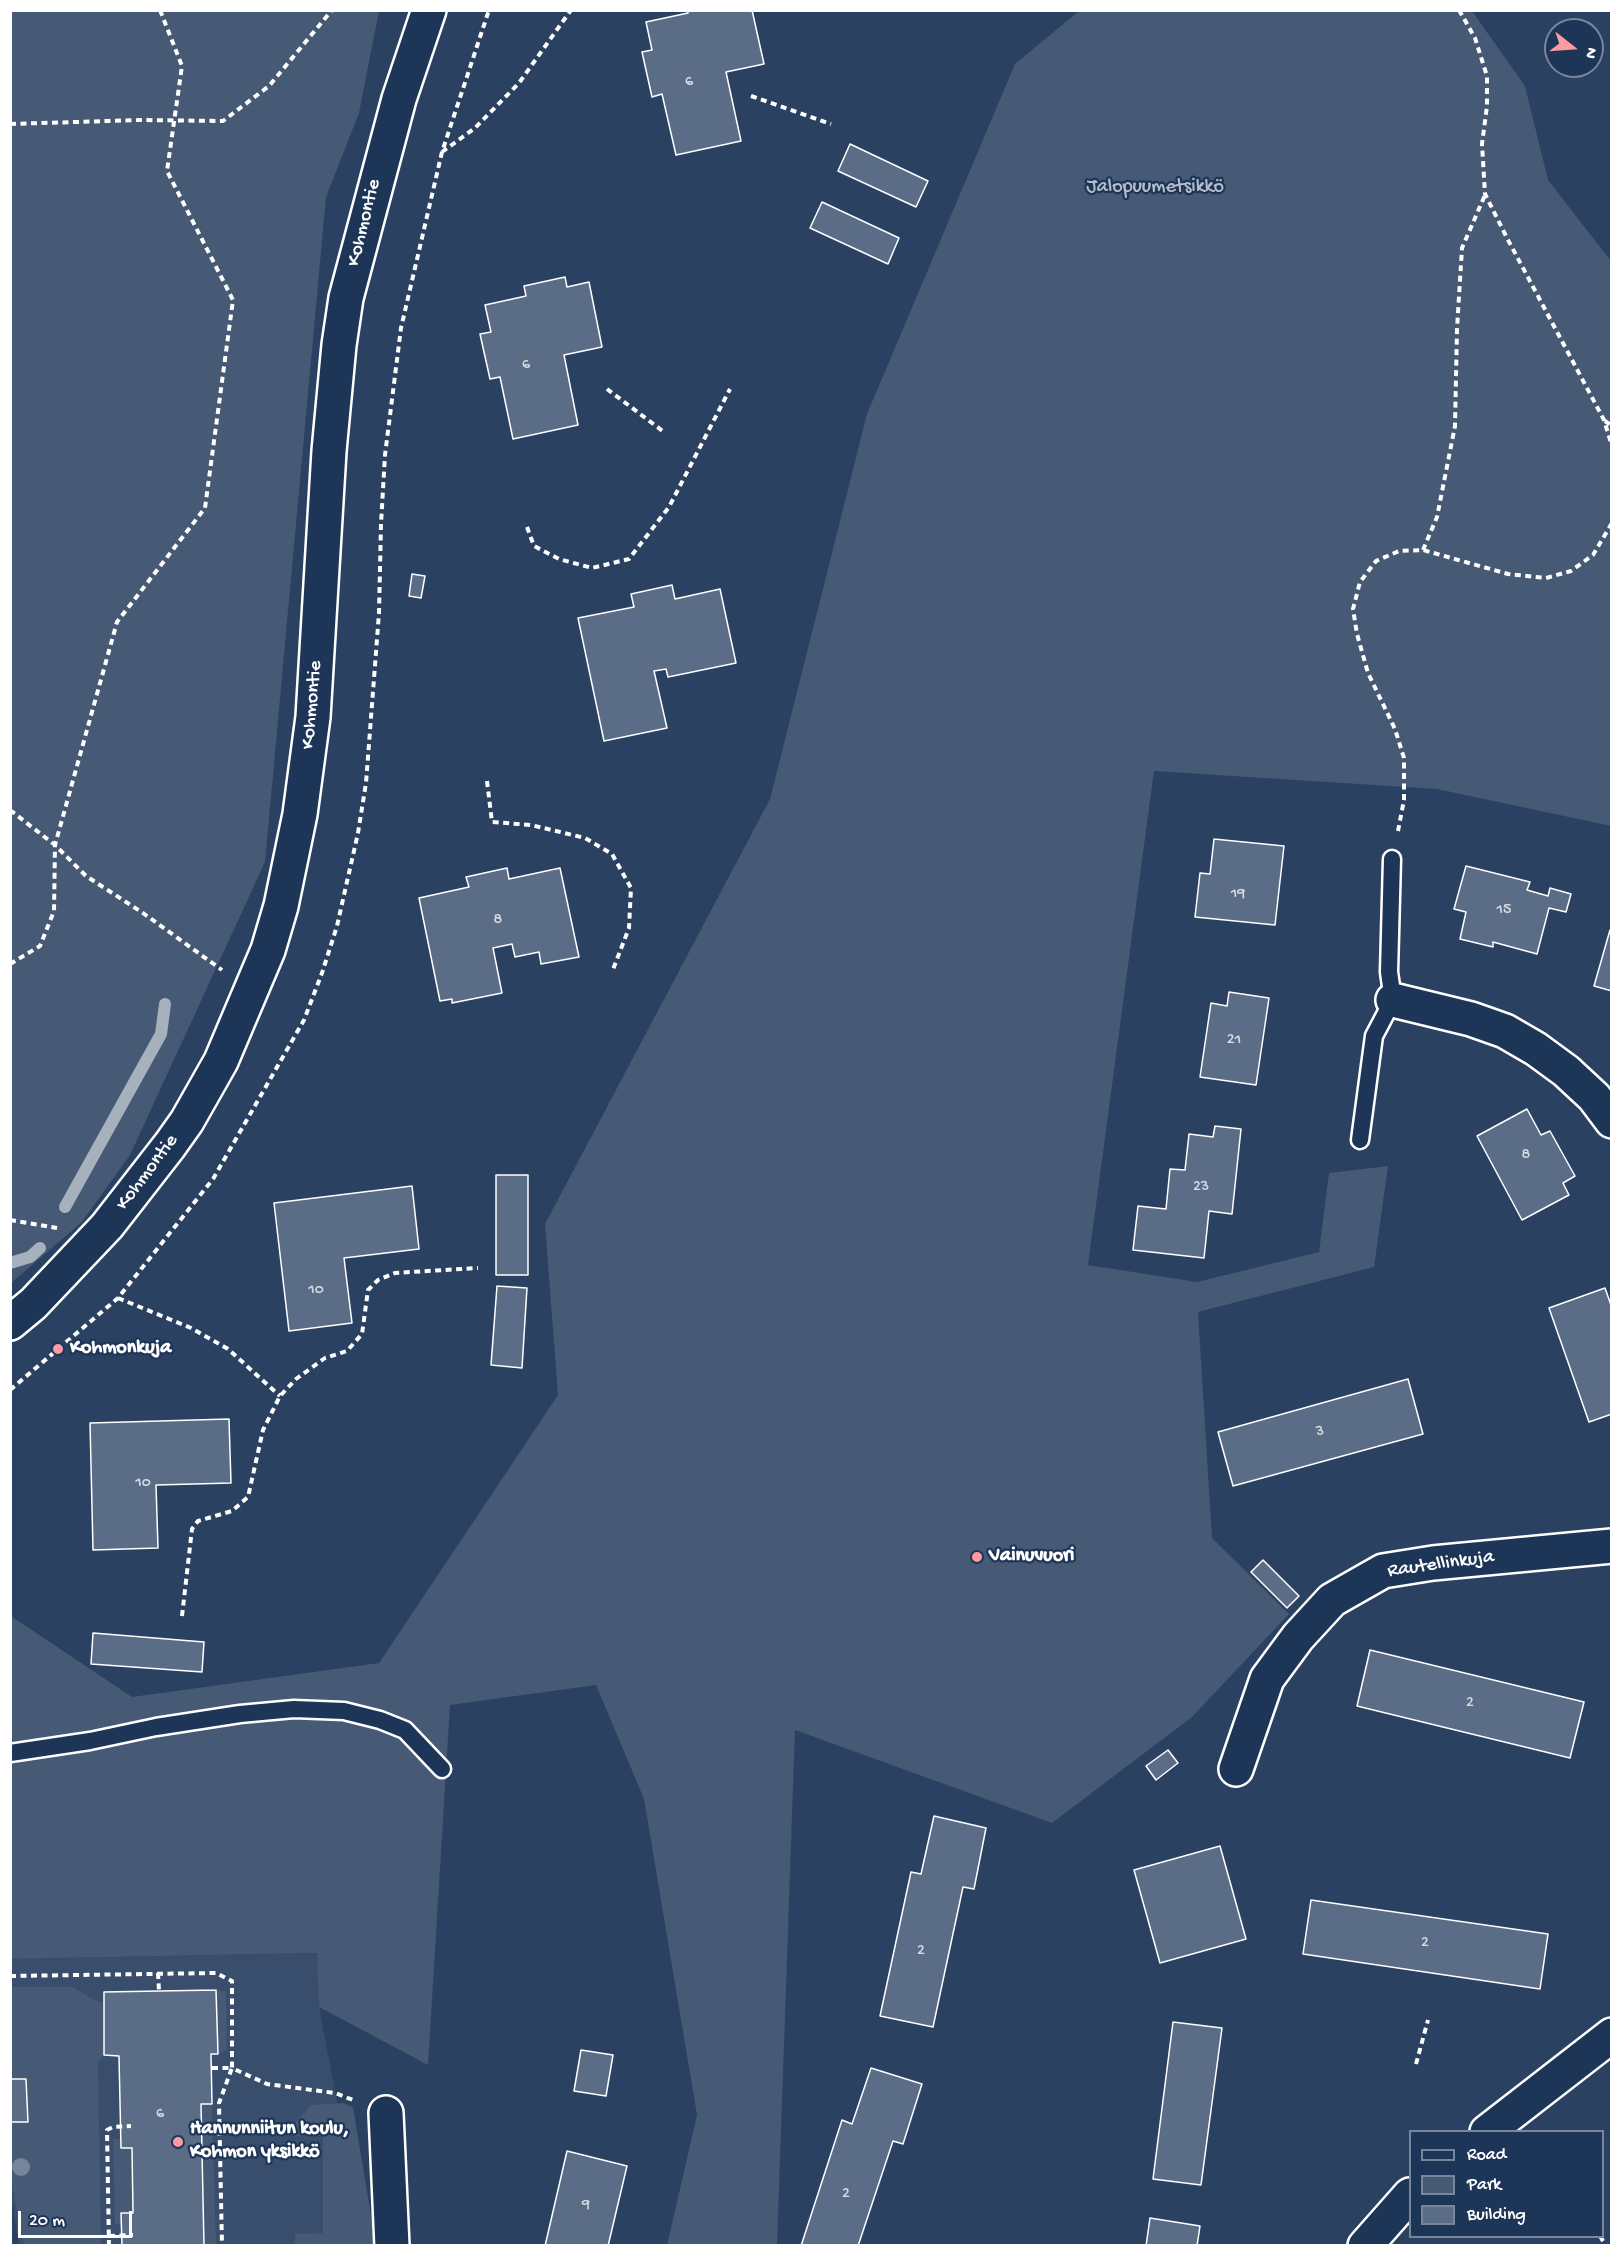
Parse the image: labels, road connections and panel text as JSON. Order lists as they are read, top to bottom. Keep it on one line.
{"streets":{"street":["Kohmontie","Rautellinkuja"]},"parks":["Jalopuumetsikkö"],"places":["Kohmonkuja","Vainuvuori","Hannunniitun koulu, Kohmon yksikkö"],"house_numbers":["6","6","19","15","8","21","8","23","10","3","10","2","2","2","6","2","9"],"legend":["Road","Park","Building"],"scale_bar":"20 m","north":"right"}
